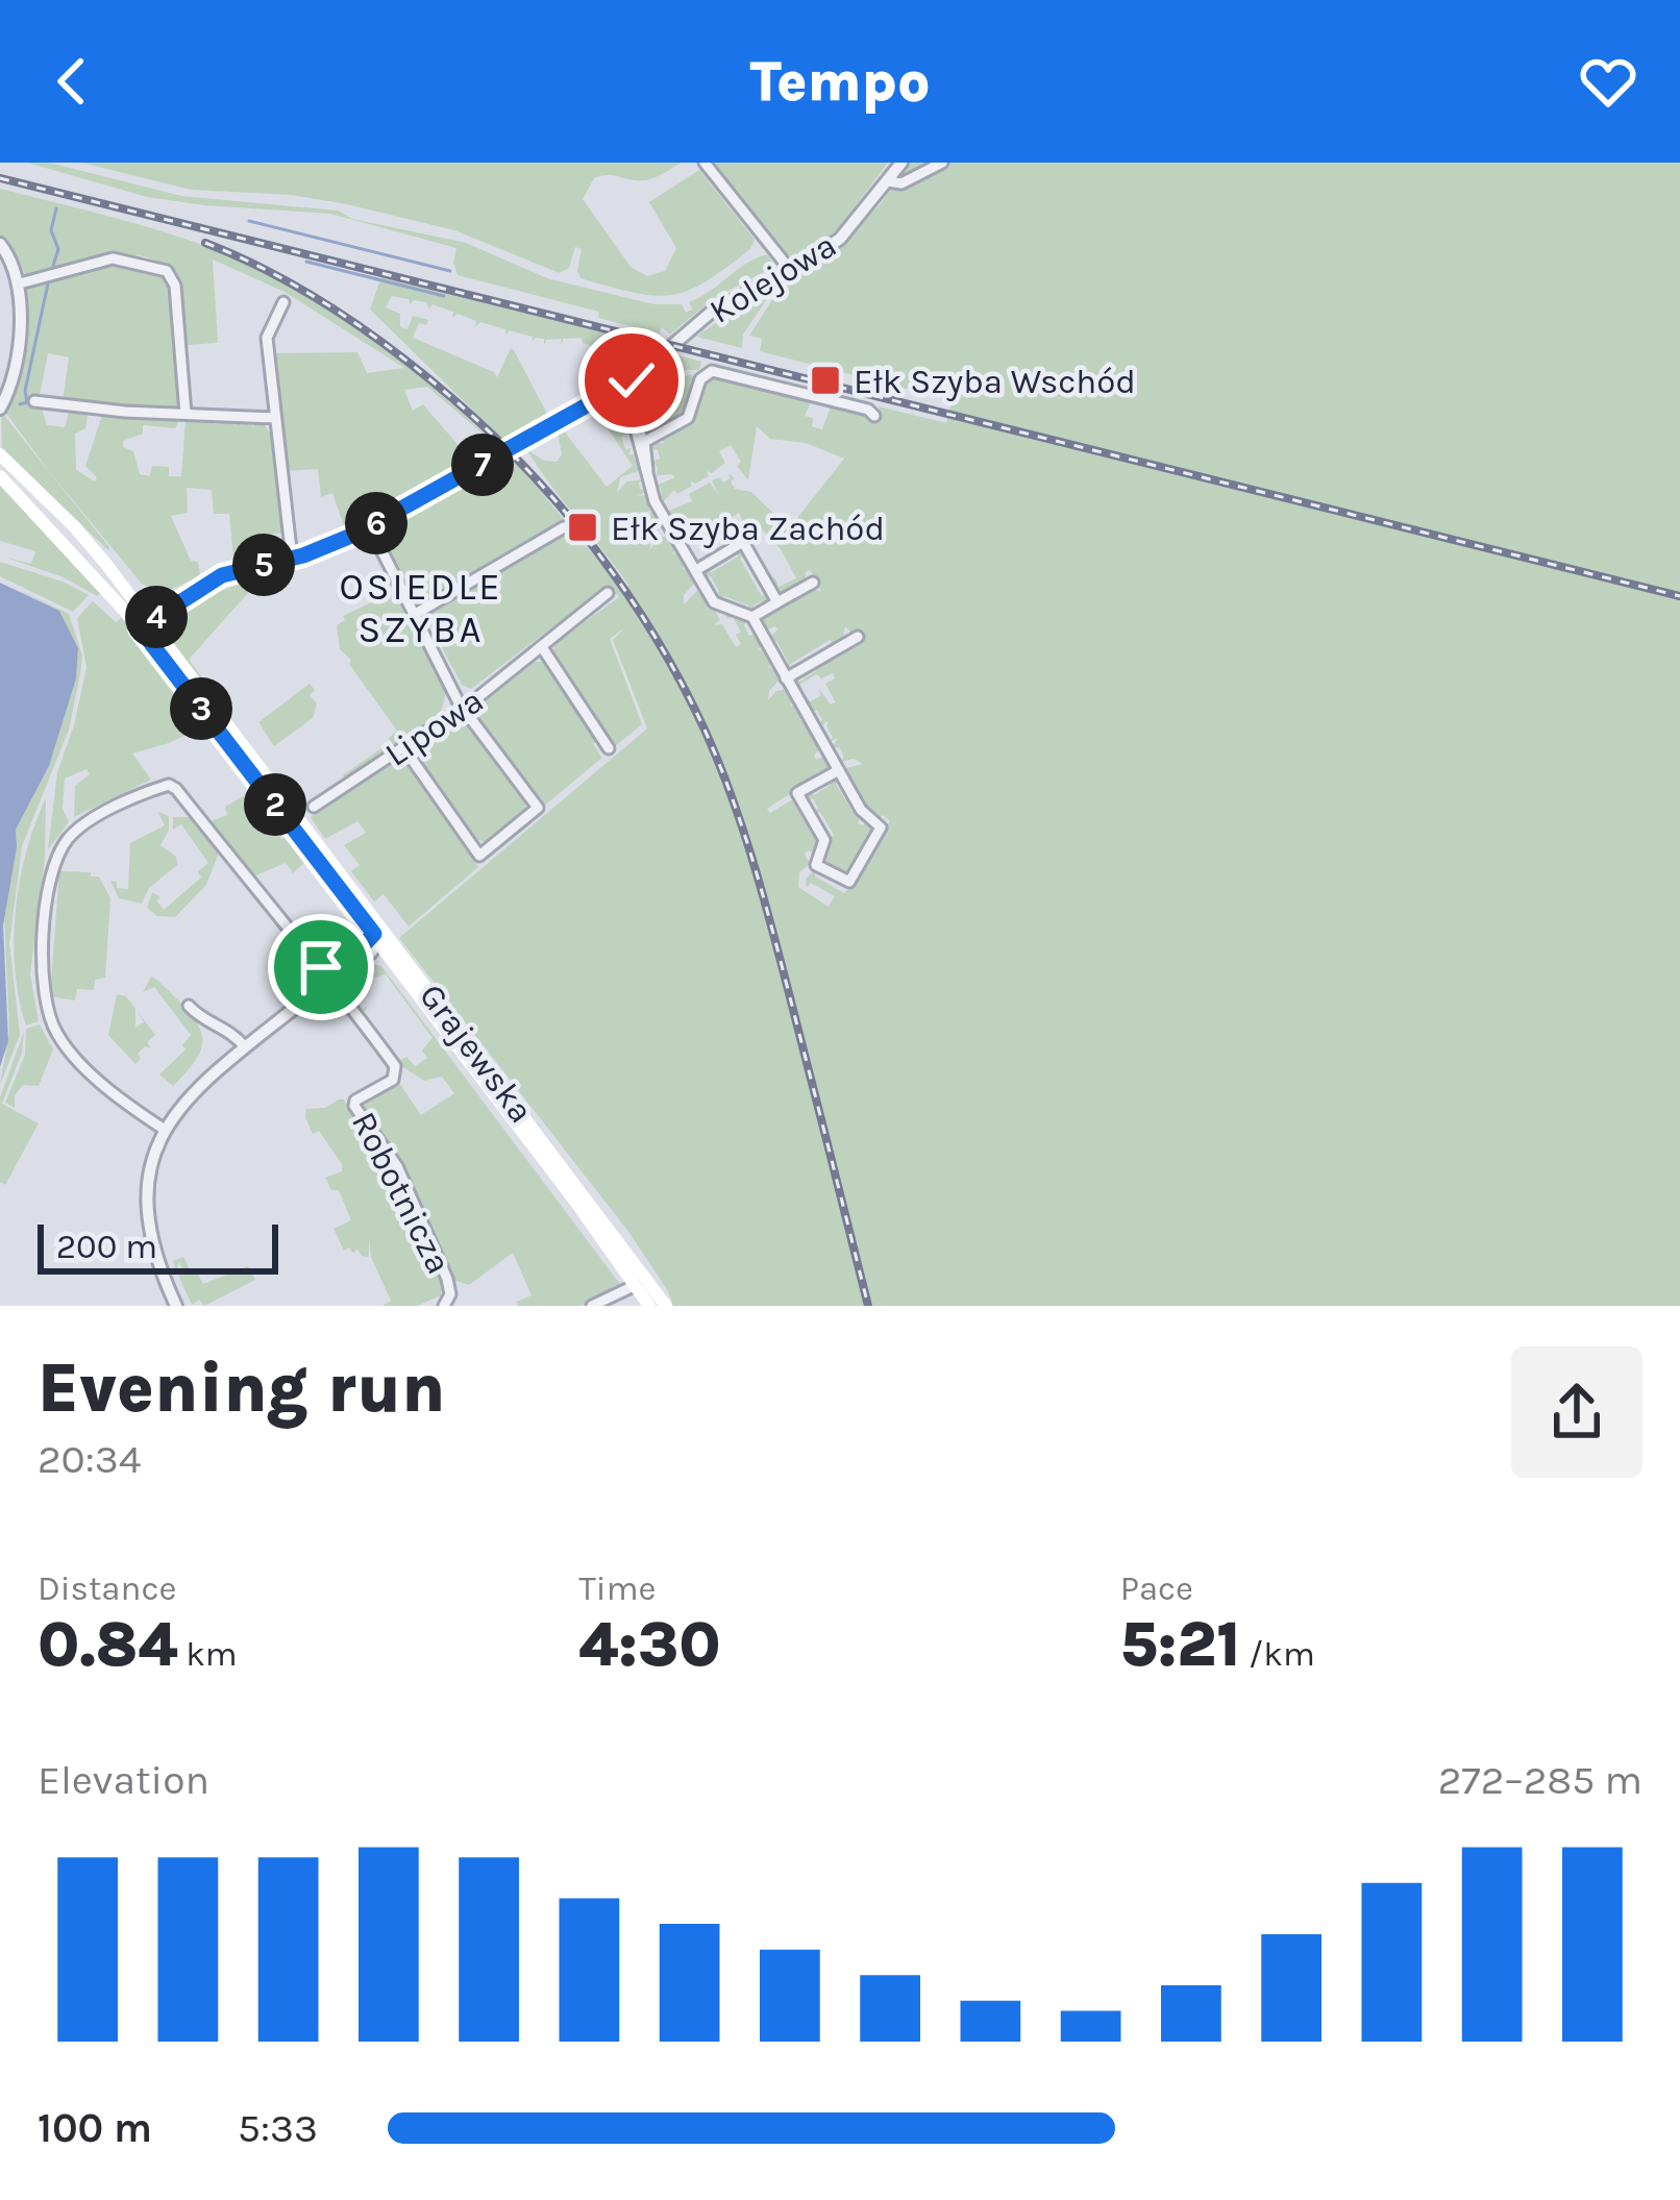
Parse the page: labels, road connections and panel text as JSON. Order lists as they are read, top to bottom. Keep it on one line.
{"streets":{"main road":["Grajewska"],"street":["Kolejowa","Lipowa","Robotnicza"]},"crossings":[["Kolejowa","Grajewska"]],"districts":["OSIEDLE SZYBA"],"places":{"transit":["Ełk Szyba Wschód","Ełk Szyba Zachód"]},"scale_bar":"200 m","page":{"header":"Tempo","pins":["7","6","5","4","3","2"],"scale":"200 m","heading":["Evening run","20:34"],"stats":[["Distance","0.84 km"],["Time","4:30"],["Pace","5:21 /km"]],"chart":["Elevation","272–285 m"],"list":[{"name":"100 m","note":"5:33"}]}}
